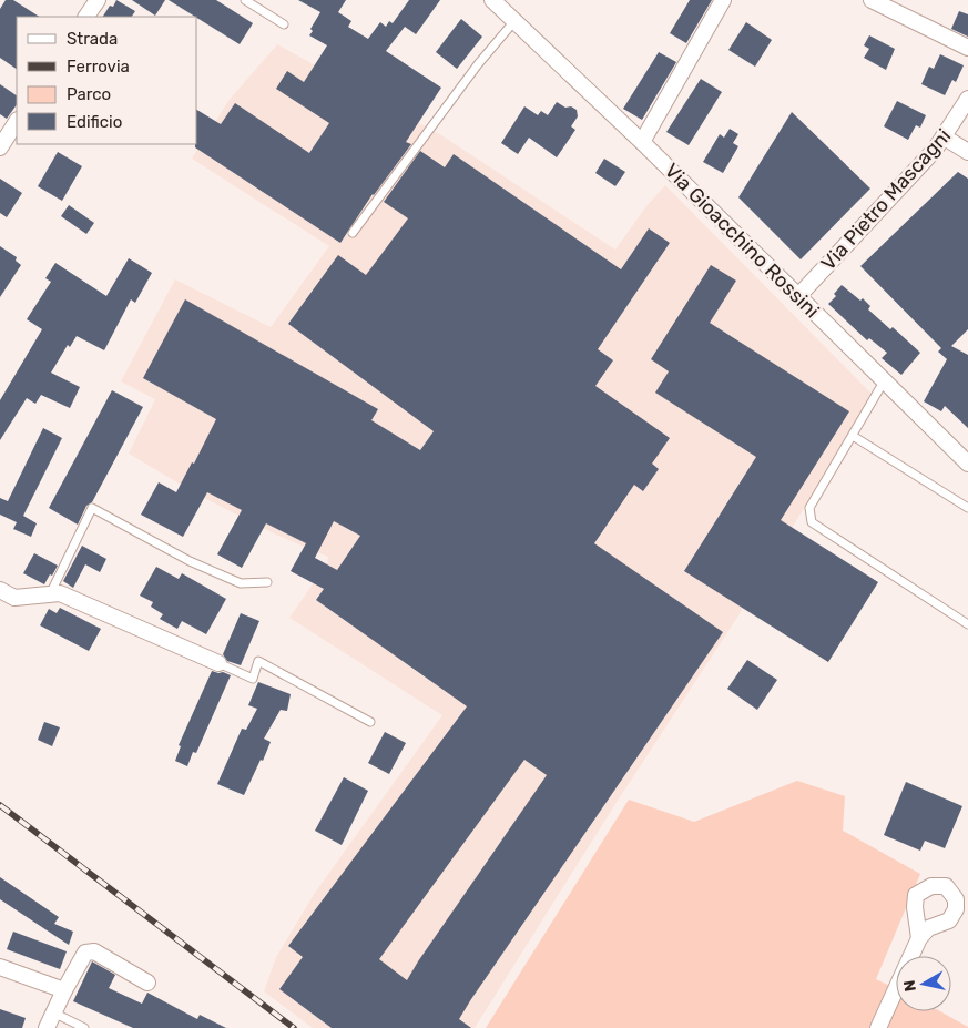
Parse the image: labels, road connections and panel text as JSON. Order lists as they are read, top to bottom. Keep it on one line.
{"streets":{"street":["Via Pietro Mascagni","Via Gioacchino Rossini"]},"crossings":[["Via Pietro Mascagni","Via Gioacchino Rossini"]],"legend":["Strada","Ferrovia","Parco","Edificio"],"north":"left"}
